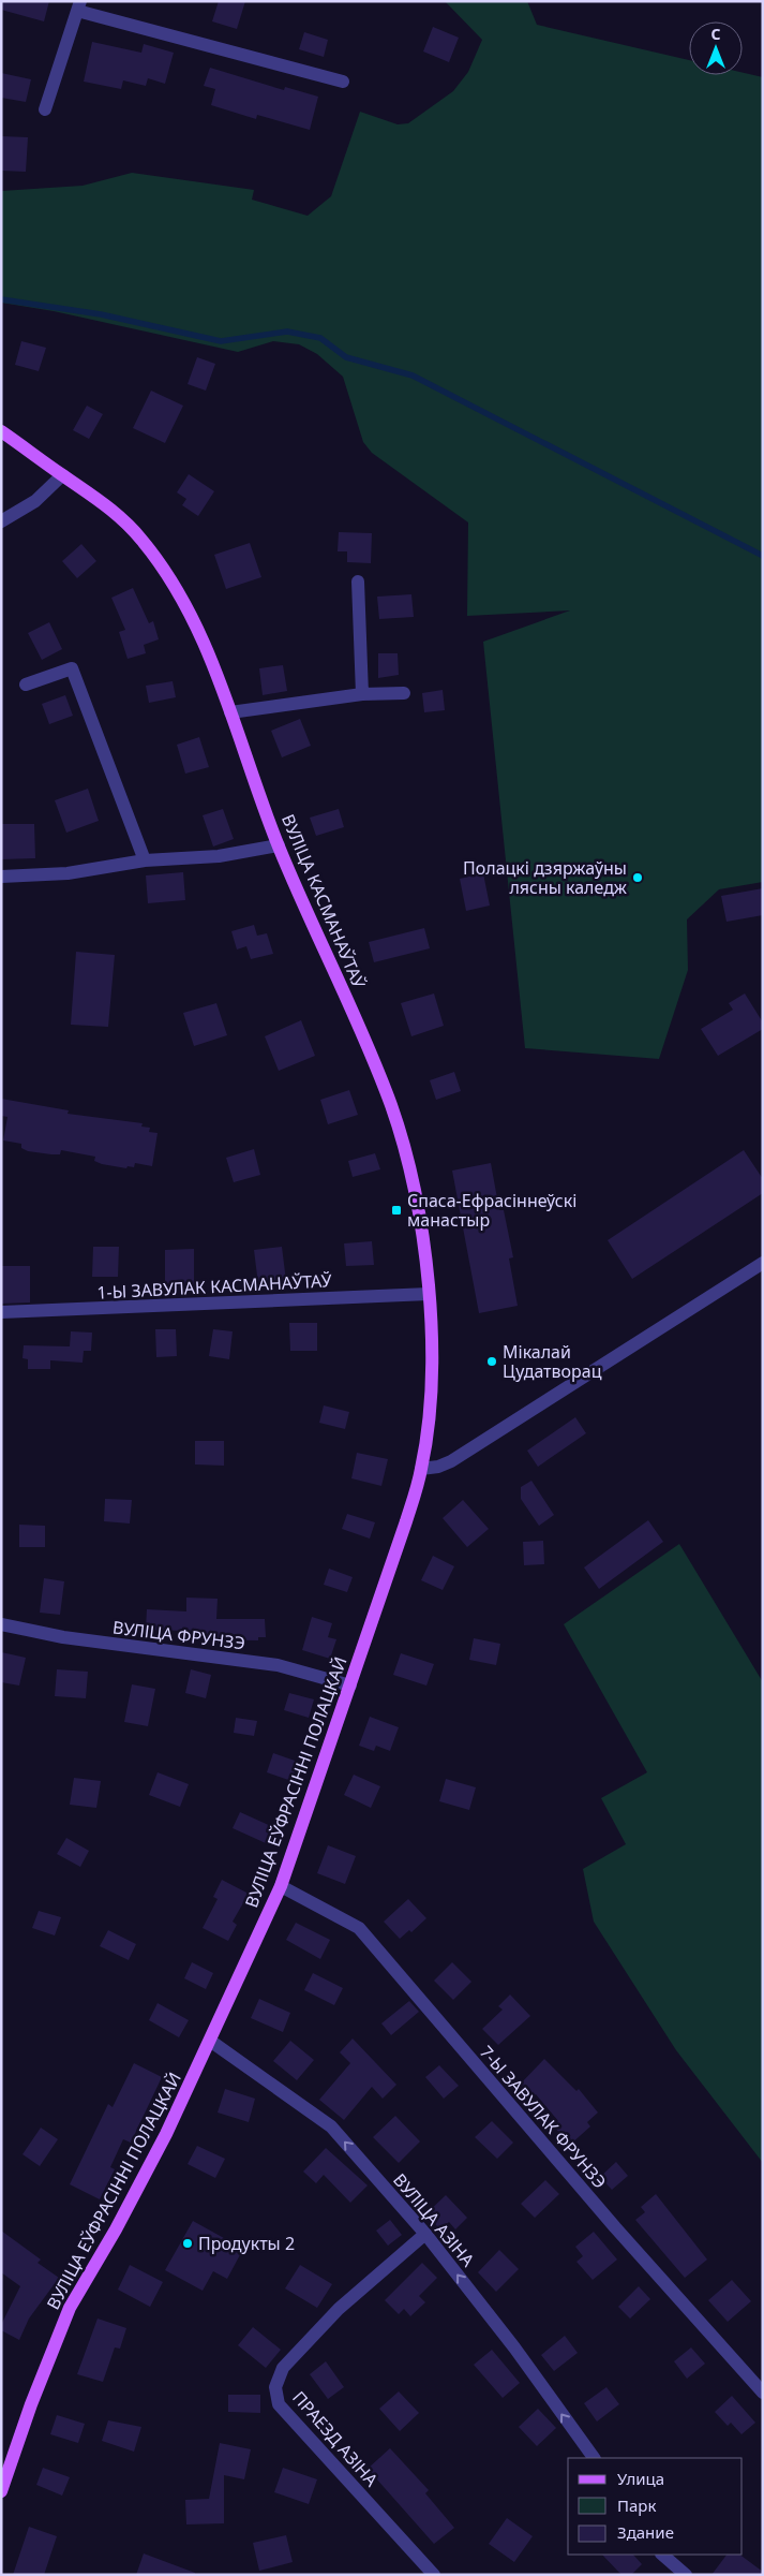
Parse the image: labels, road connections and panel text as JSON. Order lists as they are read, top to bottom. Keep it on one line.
{"streets":{"main road":["ВУЛІЦА КАСМАНАЎТАЎ","ВУЛІЦА ЕЎФРАСІННІ ПОЛАЦКАЙ"],"street":["1-Ы ЗАВУЛАК КАСМАНАЎТАЎ","ВУЛІЦА ФРУНЗЭ","7-Ы ЗАВУЛАК ФРУНЗЭ","ВУЛІЦА АЗІНА","ПРАЕЗД АЗІНА"]},"crossings":[["ВУЛІЦА КАСМАНАЎТАЎ","1-Ы ЗАВУЛАК КАСМАНАЎТАЎ"],["ВУЛІЦА КАСМАНАЎТАЎ","ВУЛІЦА ЕЎФРАСІННІ ПОЛАЦКАЙ"],["ВУЛІЦА ФРУНЗЭ","ВУЛІЦА ЕЎФРАСІННІ ПОЛАЦКАЙ"],["ВУЛІЦА ЕЎФРАСІННІ ПОЛАЦКАЙ","7-Ы ЗАВУЛАК ФРУНЗЭ"],["ВУЛІЦА ЕЎФРАСІННІ ПОЛАЦКАЙ","ВУЛІЦА АЗІНА"],["ВУЛІЦА АЗІНА","ПРАЕЗД АЗІНА"]],"one_way":["ВУЛІЦА АЗІНА"],"places":{"other":["Полацкі дзяржаўны лясны каледж","Мікалай Цудатворац","Продукты 2"],"transit":["Спаса-Ефрасіннеўскі манастыр"]},"legend":["Улица","Парк","Здание"],"north":"top"}
